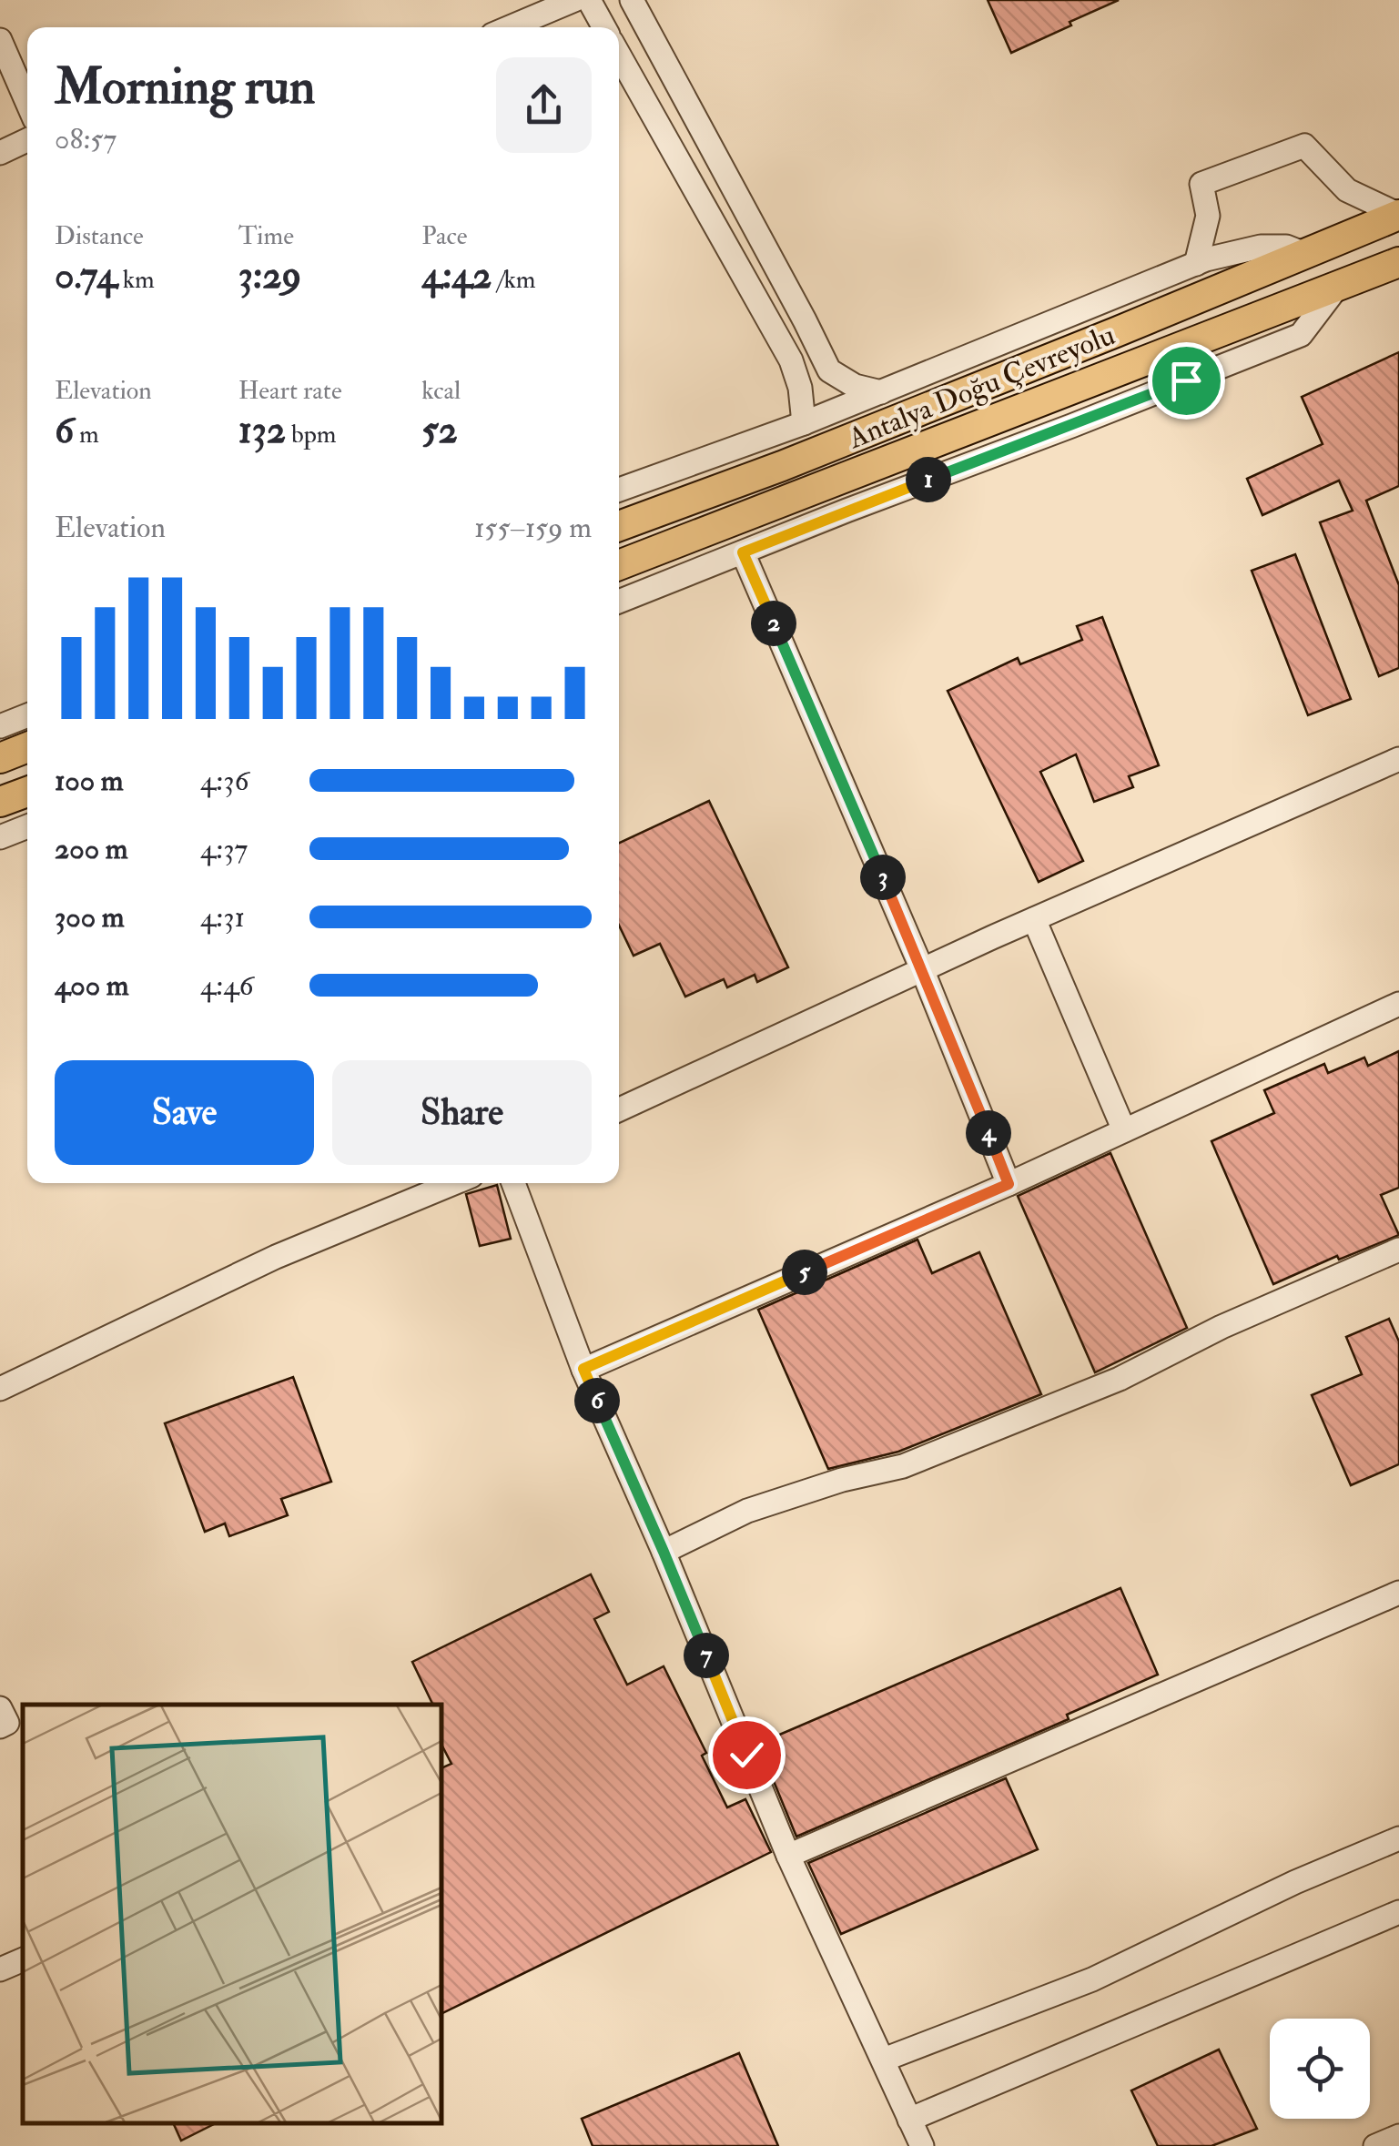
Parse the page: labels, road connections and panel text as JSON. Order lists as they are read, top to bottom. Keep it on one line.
{"streets":{"main road":["Antalya Doğu Çevreyolu"]},"page":{"heading":["Morning run","08:57"],"stats":[["Distance","0.74 km"],["Time","3:29"],["Pace","4:42 /km"],["Elevation","6 m"],["Heart rate","132 bpm"],["kcal","52"]],"pins":["1","2","3","4","5","6","7"],"chart":["Elevation","155–159 m"],"list":[{"name":"100 m","note":"4:36"},{"name":"200 m","note":"4:37"},{"name":"300 m","note":"4:31"},{"name":"400 m","note":"4:46"}],"buttons":["Save","Share"]}}
